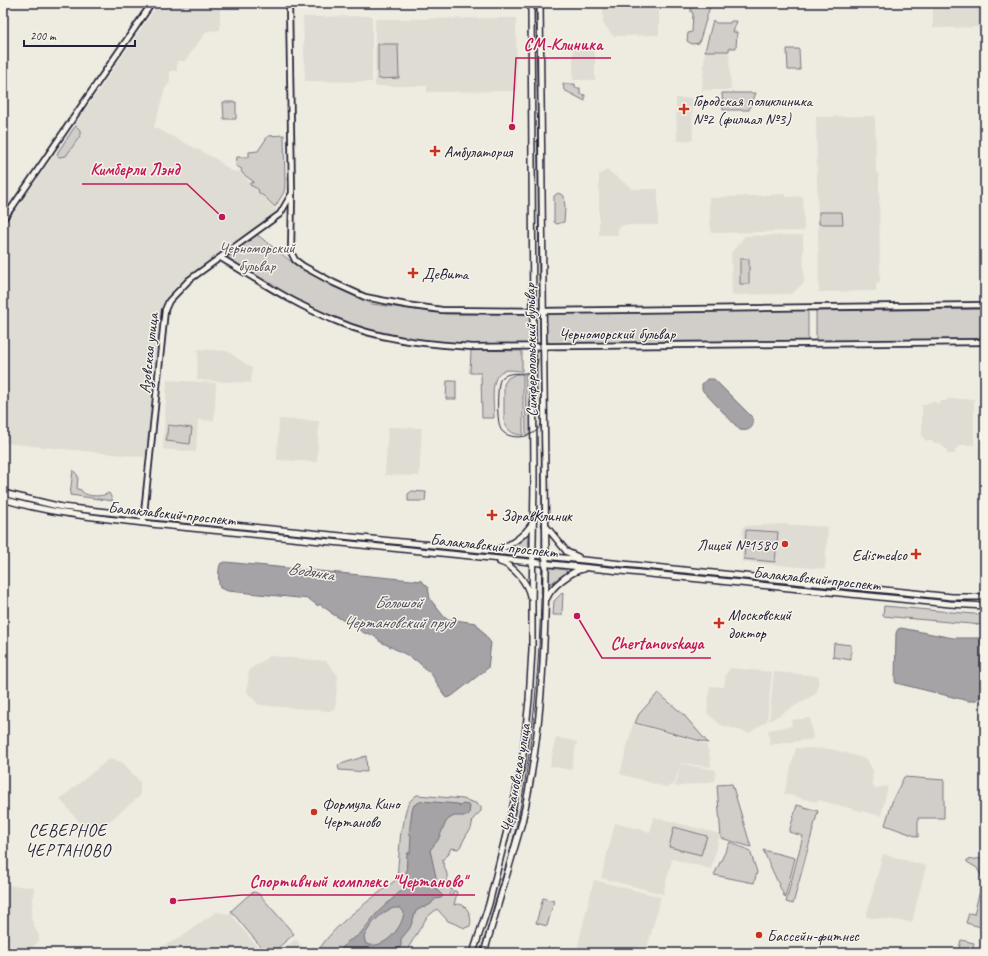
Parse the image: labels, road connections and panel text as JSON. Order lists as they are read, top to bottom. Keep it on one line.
{"streets":{"main road":["Симферопольский бульвар","Балаклавский проспект","Чертановская улица"],"street":["Черноморский бульвар","Азовская улица"]},"crossings":[["Черноморский бульвар","Симферопольский бульвар"],["Черноморский бульвар","Азовская улица"],["Симферопольский бульвар","Балаклавский проспект"],["Симферопольский бульвар","Чертановская улица"],["Азовская улица","Балаклавский проспект"]],"districts":["СЕВЕРНОЕ ЧЕРТАНОВО"],"water":["Водянка","Большой Чертановский пруд"],"parks":["Черноморский бульвар"],"places":{"health":["Городская поликлиника №2 (филиал №3)","Амбулатория","ДеВита","ЗдравКлиник","Edismedco","Московский доктор"],"other":["СМ-Клиника","Кимберли Лэнд","Лицей №1580","Chertanovskaya","Формула Кино Чертаново","Спортивный комплекс \"Чертаново\"","Бассейн-фитнес"]},"scale_bar":"200 m"}
